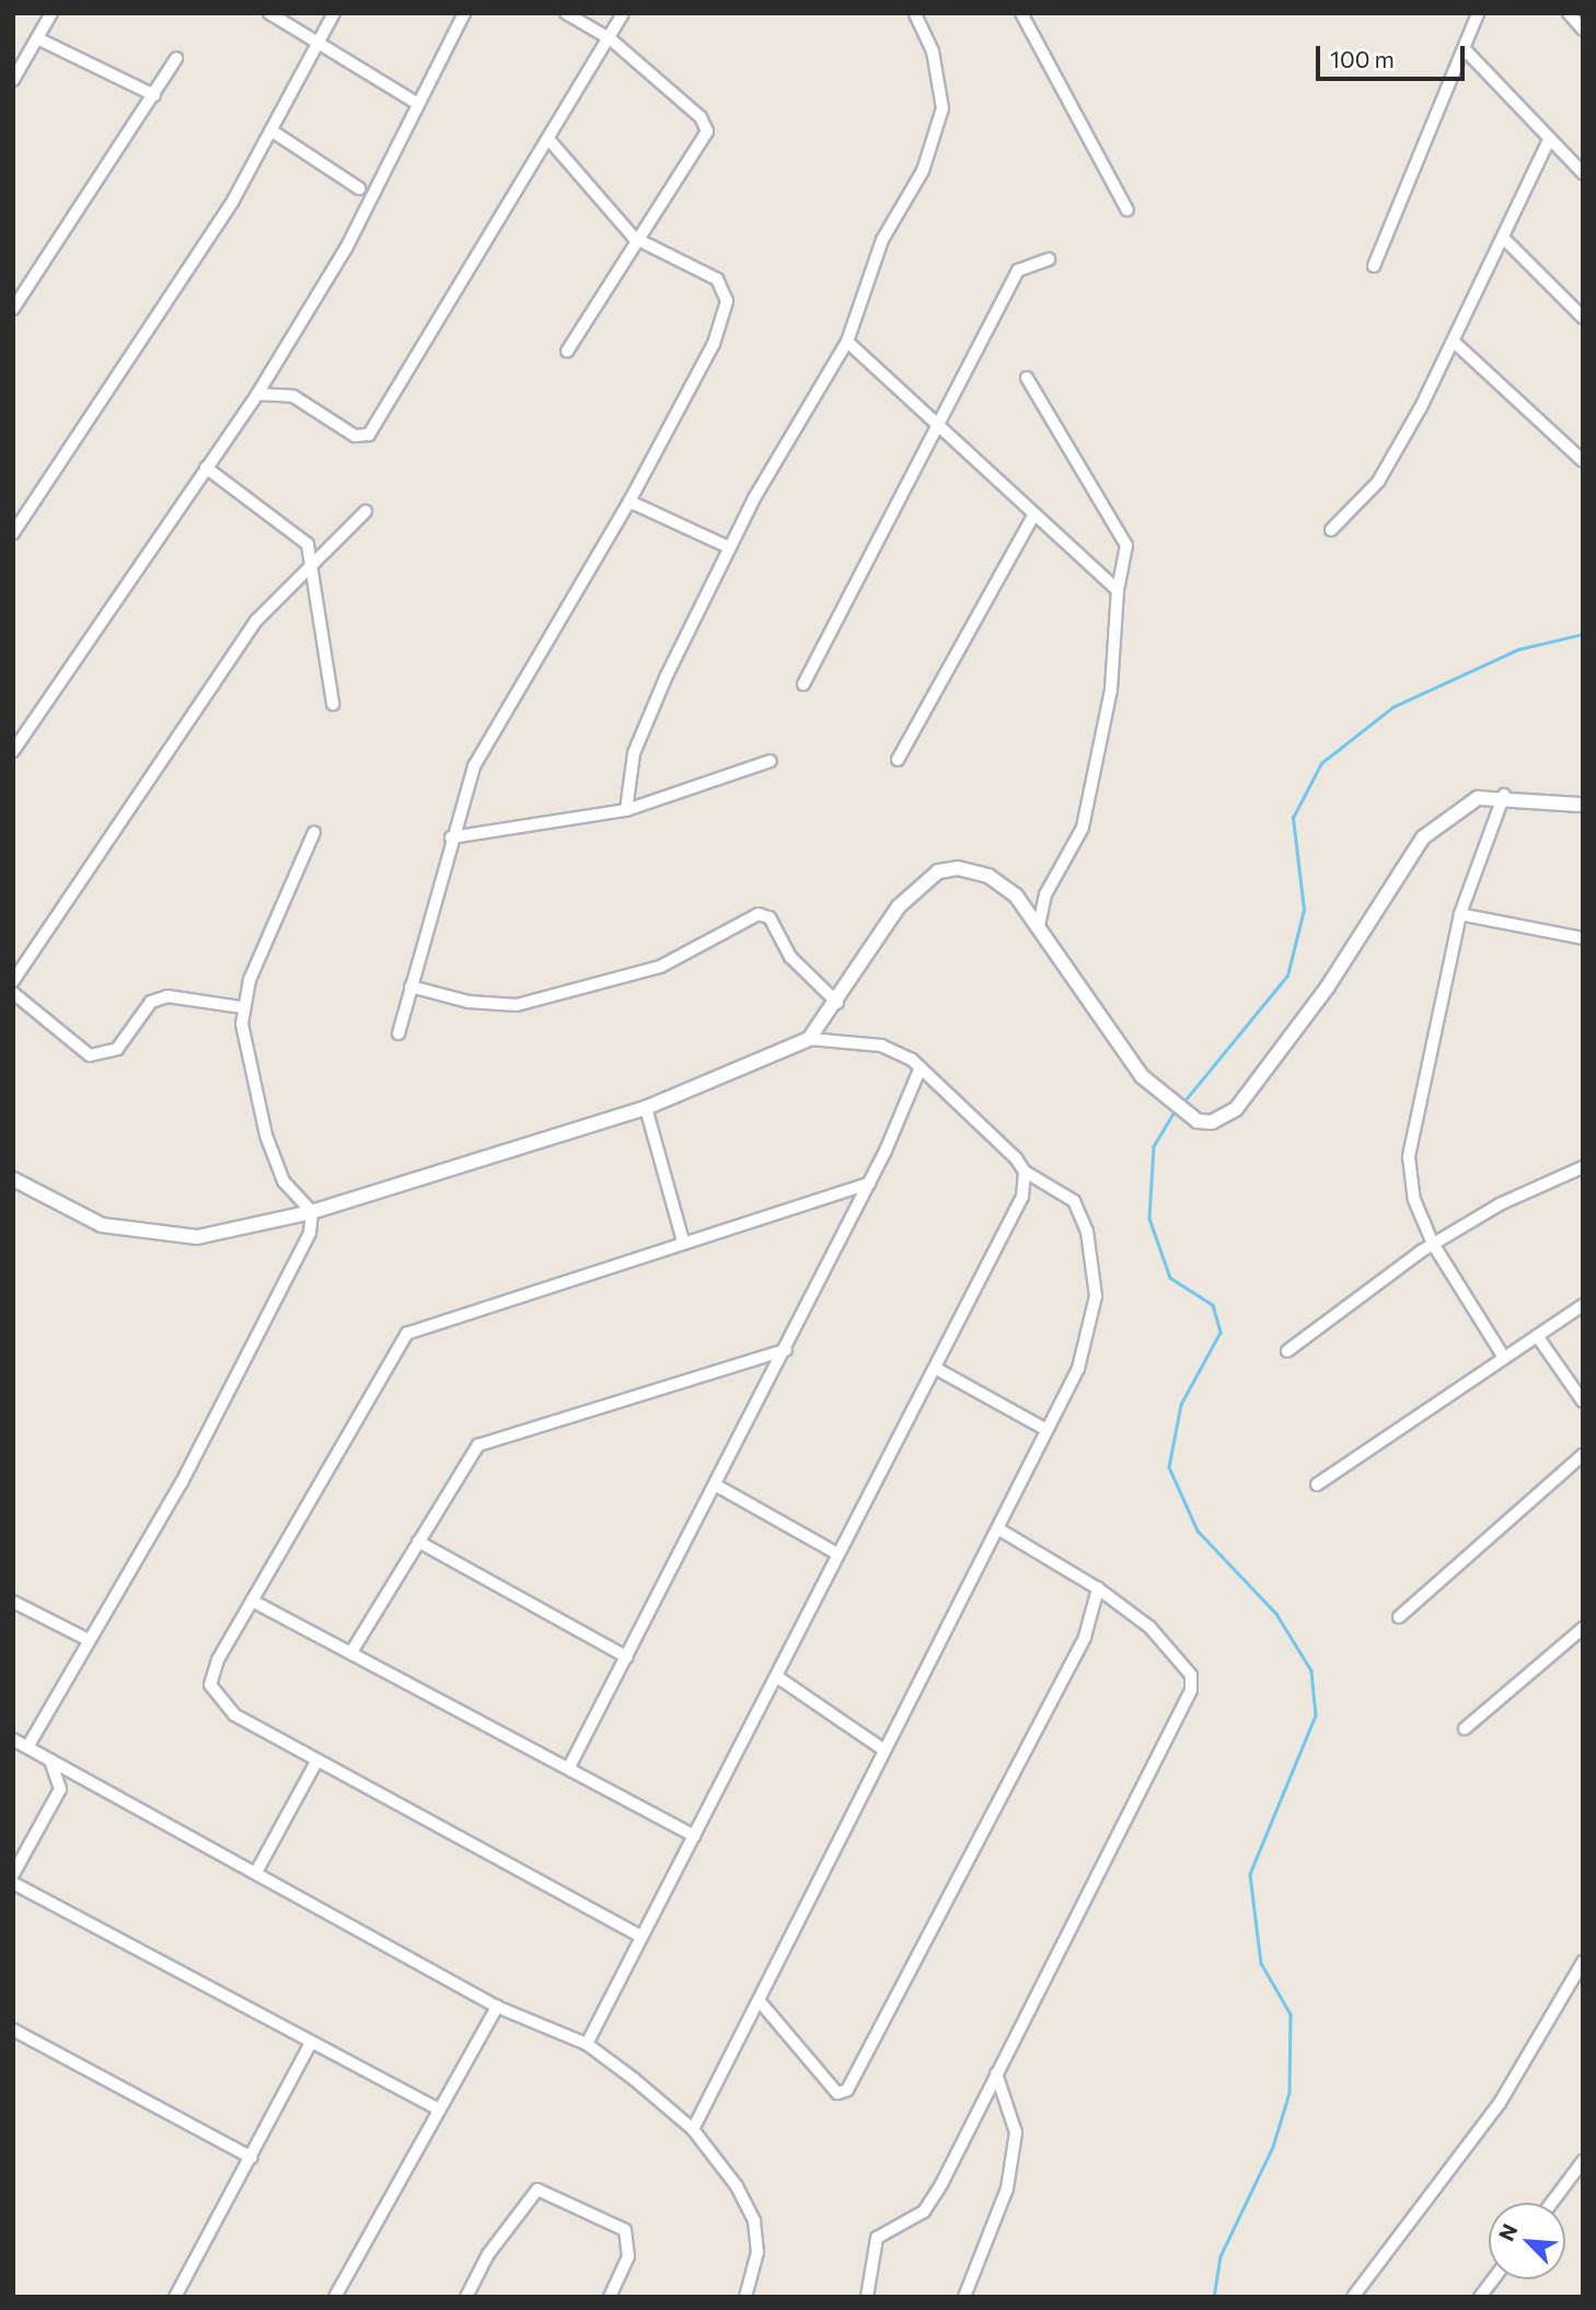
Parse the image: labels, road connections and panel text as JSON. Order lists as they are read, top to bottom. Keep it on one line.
{"scale_bar":"100 m","north":"top left"}
